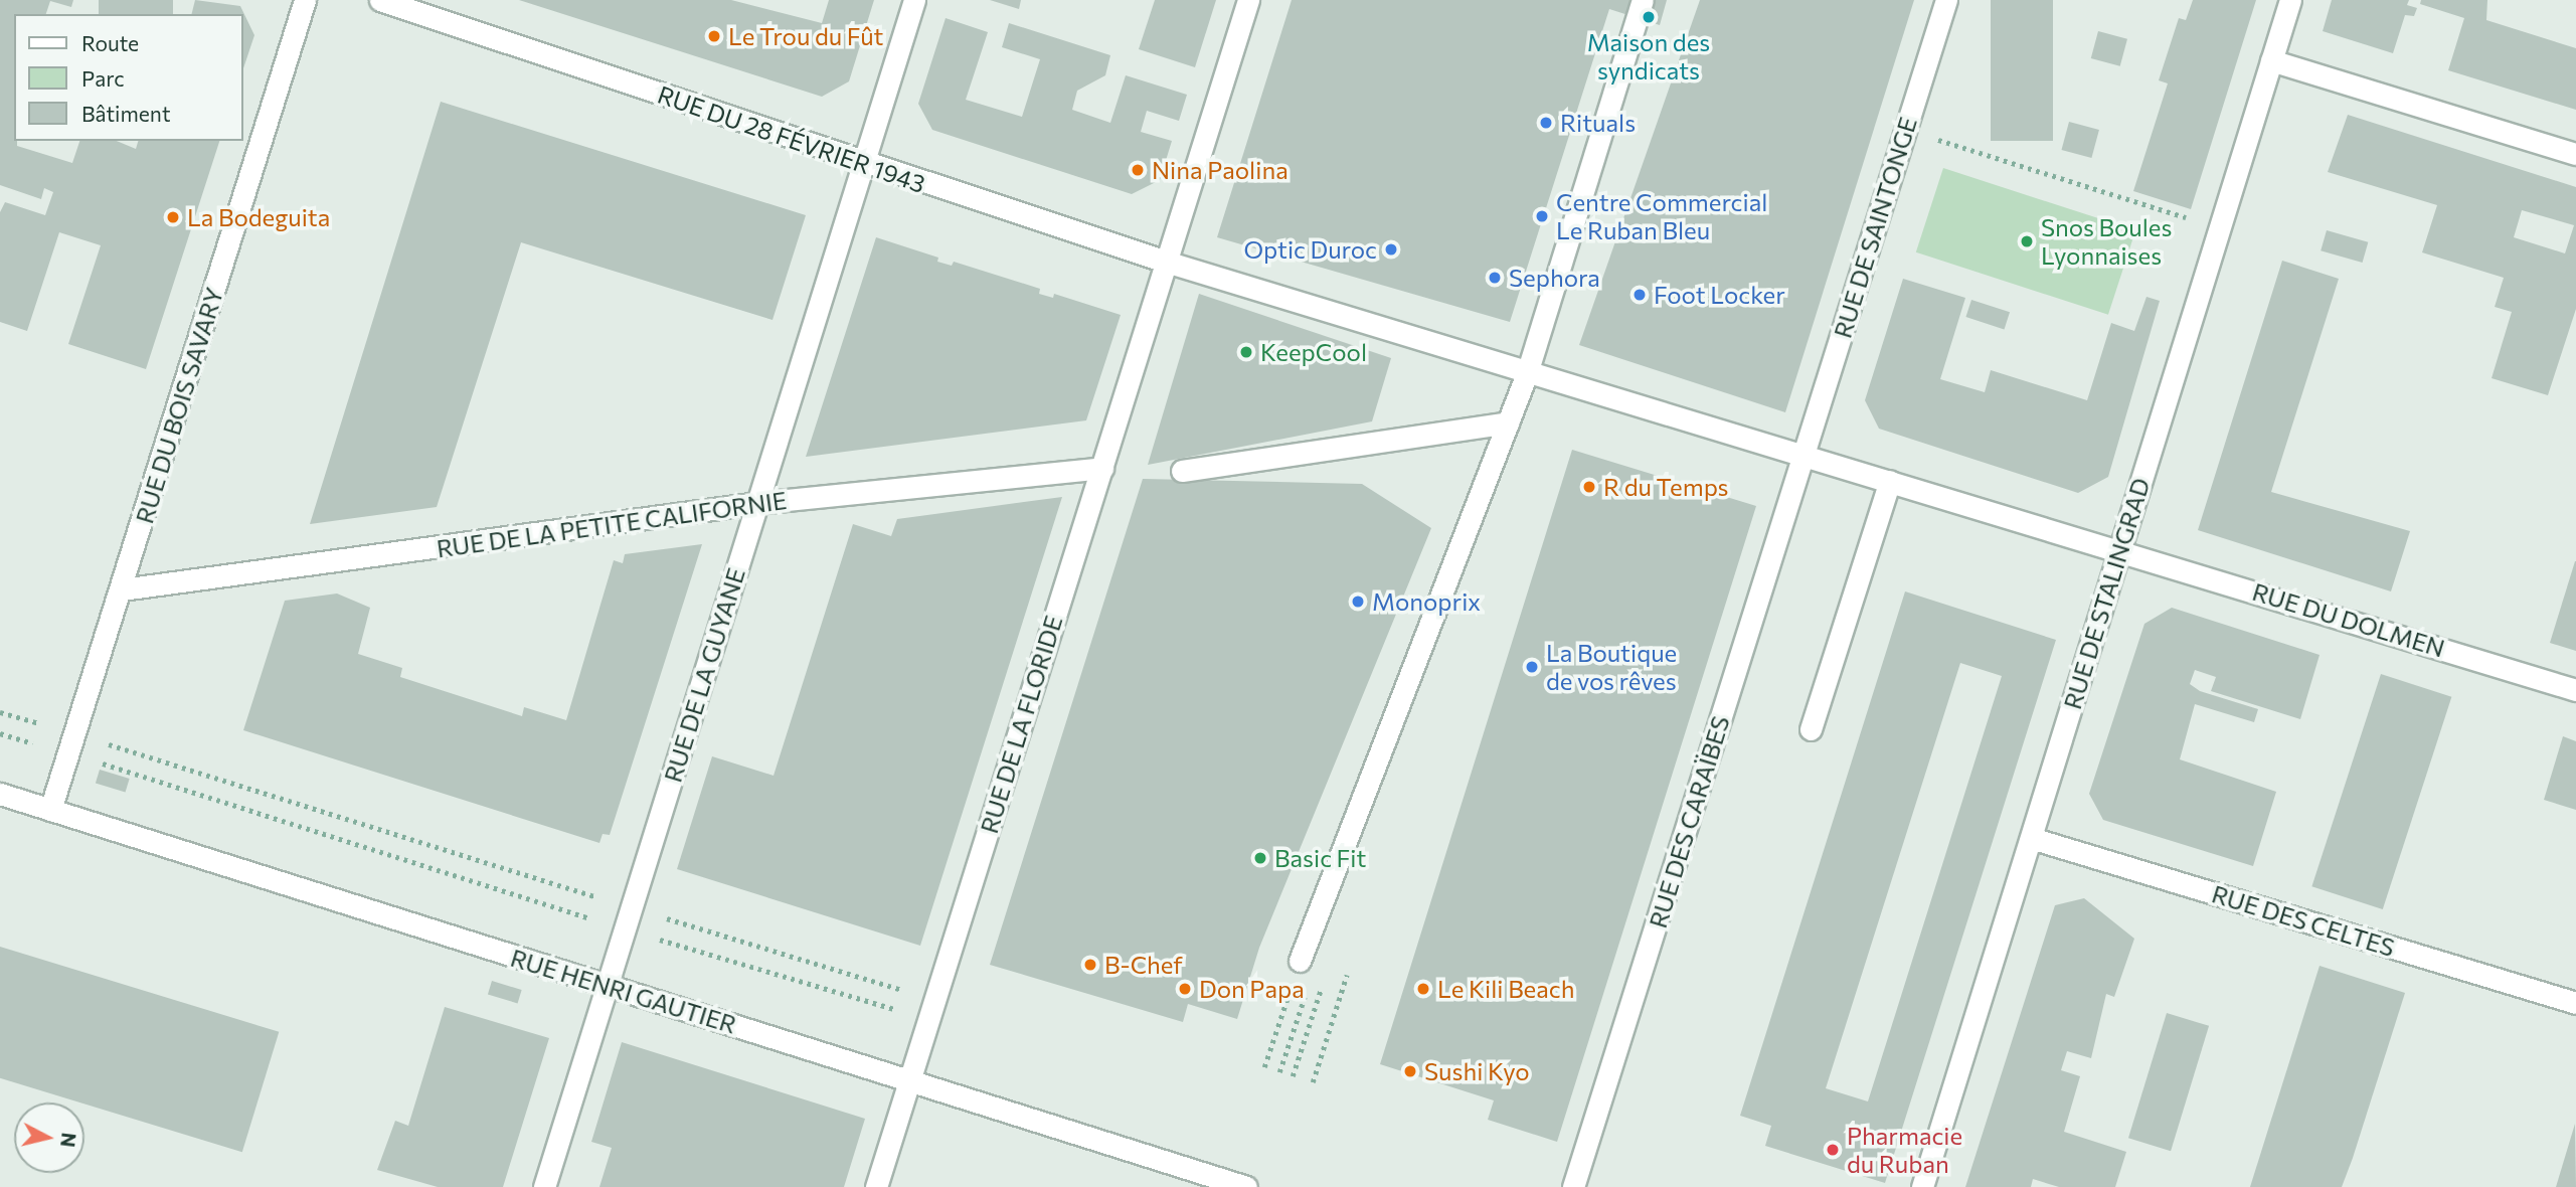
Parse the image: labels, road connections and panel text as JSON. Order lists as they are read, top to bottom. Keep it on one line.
{"streets":{"street":["RUE DU 28 FÉVRIER 1943","RUE DE SAINTONGE","RUE DU BOIS SAVARY","RUE DE LA PETITE CALIFORNIE","RUE DE STALINGRAD","RUE DU DOLMEN","RUE DE LA GUYANE","RUE DE LA FLORIDE","RUE DES CARAÏBES","RUE DES CELTES","RUE HENRI GAUTIER"]},"crossings":[["RUE DU 28 FÉVRIER 1943","RUE DE SAINTONGE"],["RUE DU 28 FÉVRIER 1943","RUE DU DOLMEN"],["RUE DU 28 FÉVRIER 1943","RUE DE LA GUYANE"],["RUE DU 28 FÉVRIER 1943","RUE DE LA FLORIDE"],["RUE DU 28 FÉVRIER 1943","RUE DES CARAÏBES"],["RUE DE SAINTONGE","RUE DU DOLMEN"],["RUE DE SAINTONGE","RUE DES CARAÏBES"],["RUE DU BOIS SAVARY","RUE DE LA PETITE CALIFORNIE"],["RUE DU BOIS SAVARY","RUE HENRI GAUTIER"],["RUE DE LA PETITE CALIFORNIE","RUE DE LA GUYANE"],["RUE DE LA PETITE CALIFORNIE","RUE DE LA FLORIDE"],["RUE DE STALINGRAD","RUE DU DOLMEN"],["RUE DE STALINGRAD","RUE DES CELTES"],["RUE DU DOLMEN","RUE DES CARAÏBES"],["RUE DE LA GUYANE","RUE HENRI GAUTIER"],["RUE DE LA FLORIDE","RUE HENRI GAUTIER"]],"places":["Maison des syndicats","Le Trou du Fût","Rituals","Nina Paolina","Centre Commercial Le Ruban Bleu","La Bodeguita","Snos Boules Lyonnaises","Optic Duroc","Sephora","Foot Locker","KeepCool","R du Temps","Monoprix","La Boutique de vos rêves","Basic Fit","B-Chef","Don Papa","Le Kili Beach","Sushi Kyo","Pharmacie du Ruban"],"legend":["Route","Parc","Bâtiment"],"north":"right"}
